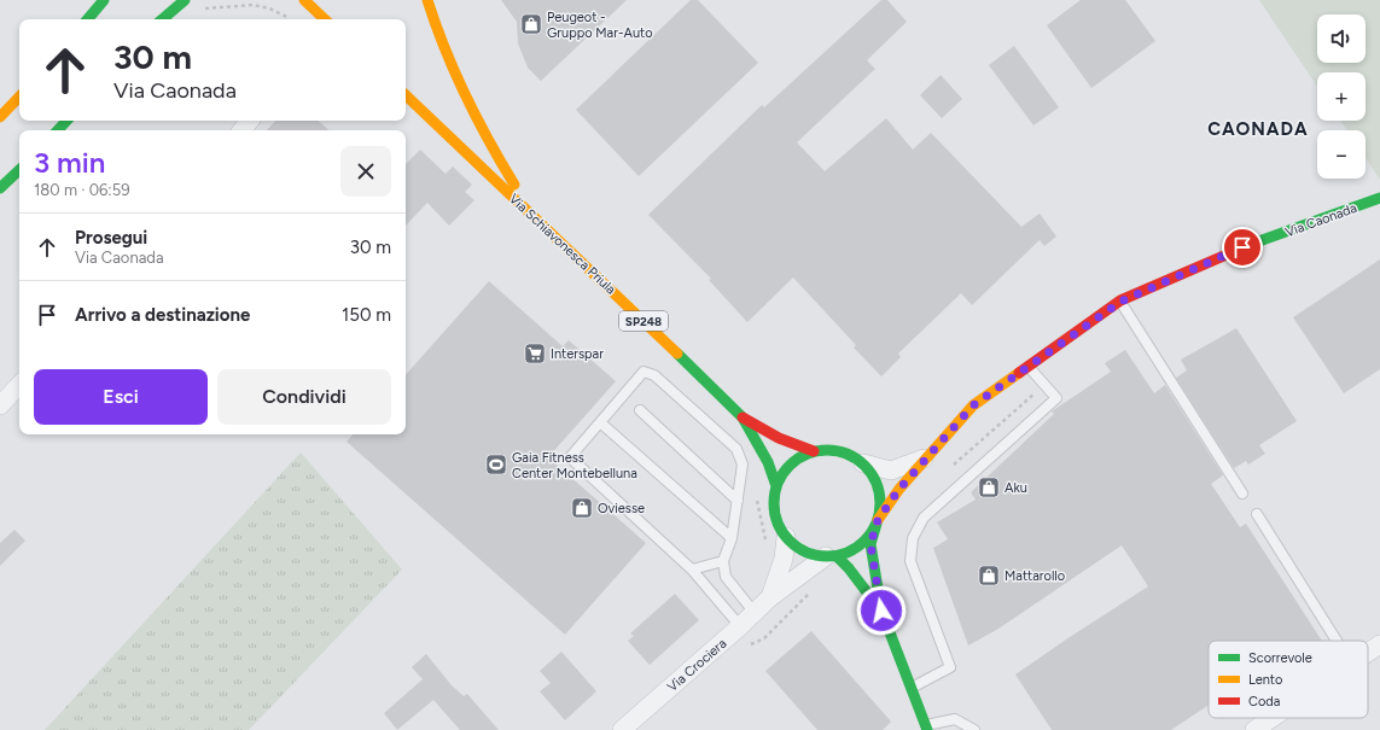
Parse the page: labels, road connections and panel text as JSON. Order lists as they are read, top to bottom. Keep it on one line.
{"streets":{"main road":["Via Caonada","Via Schiavonesca Priula","SP248"],"street":["Via Crociera"]},"crossings":[["Via Caonada","Via Schiavonesca Priula"],["Via Caonada","Via Crociera"],["Via Schiavonesca Priula","Via Crociera"]],"districts":["CAONADA"],"places":{"shop":["Peugeot - Gruppo Mar-Auto","Aku","Oviesse","Mattarollo"],"supermarket":["Interspar"],"sports":["Gaia Fitness Center Montebelluna"]},"legend":["Scorrevole","Lento","Coda"],"page":{"map_buttons":["+","−"],"turn":["30 m","Via Caonada"],"heading":["3 min","180 m · 06:59"],"list":[{"name":"Prosegui","note":"Via Caonada","value":"30 m"},{"name":"Arrivo a destinazione","value":"150 m"}],"buttons":["Esci","Condividi"]}}
